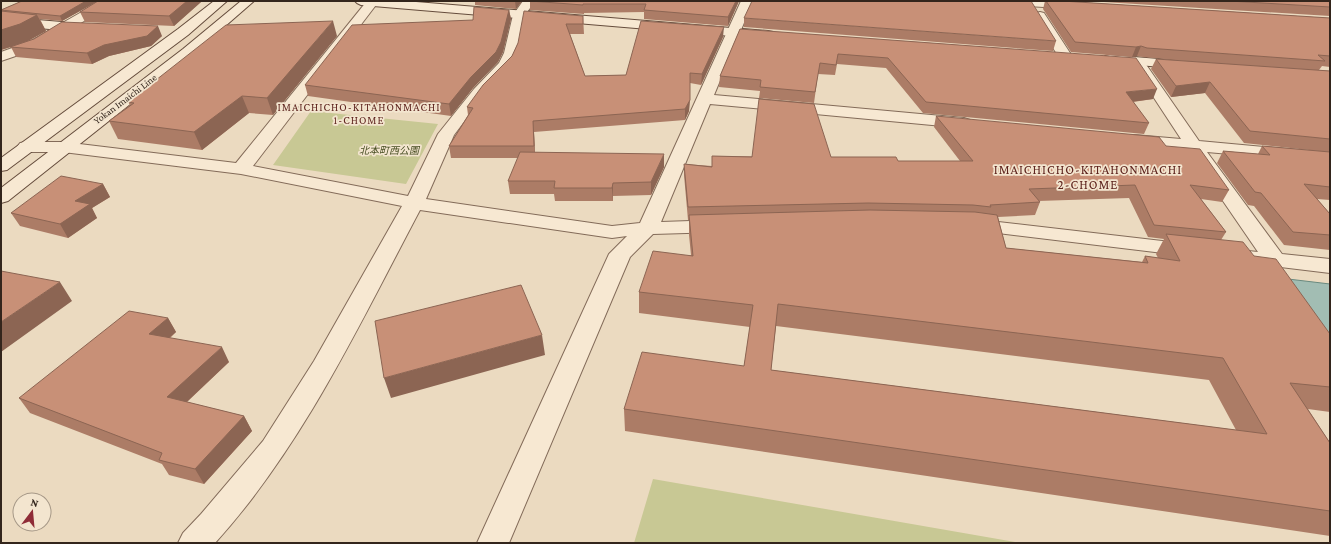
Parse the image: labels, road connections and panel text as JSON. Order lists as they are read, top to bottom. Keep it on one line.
{"streets":{"street":["Yokan Imaichi Line"]},"districts":["IMAICHICHO-KITAHONMACHI 1-CHOME","IMAICHICHO-KITAHONMACHI 2-CHOME"],"parks":["北本町西公園"],"north":"top"}
